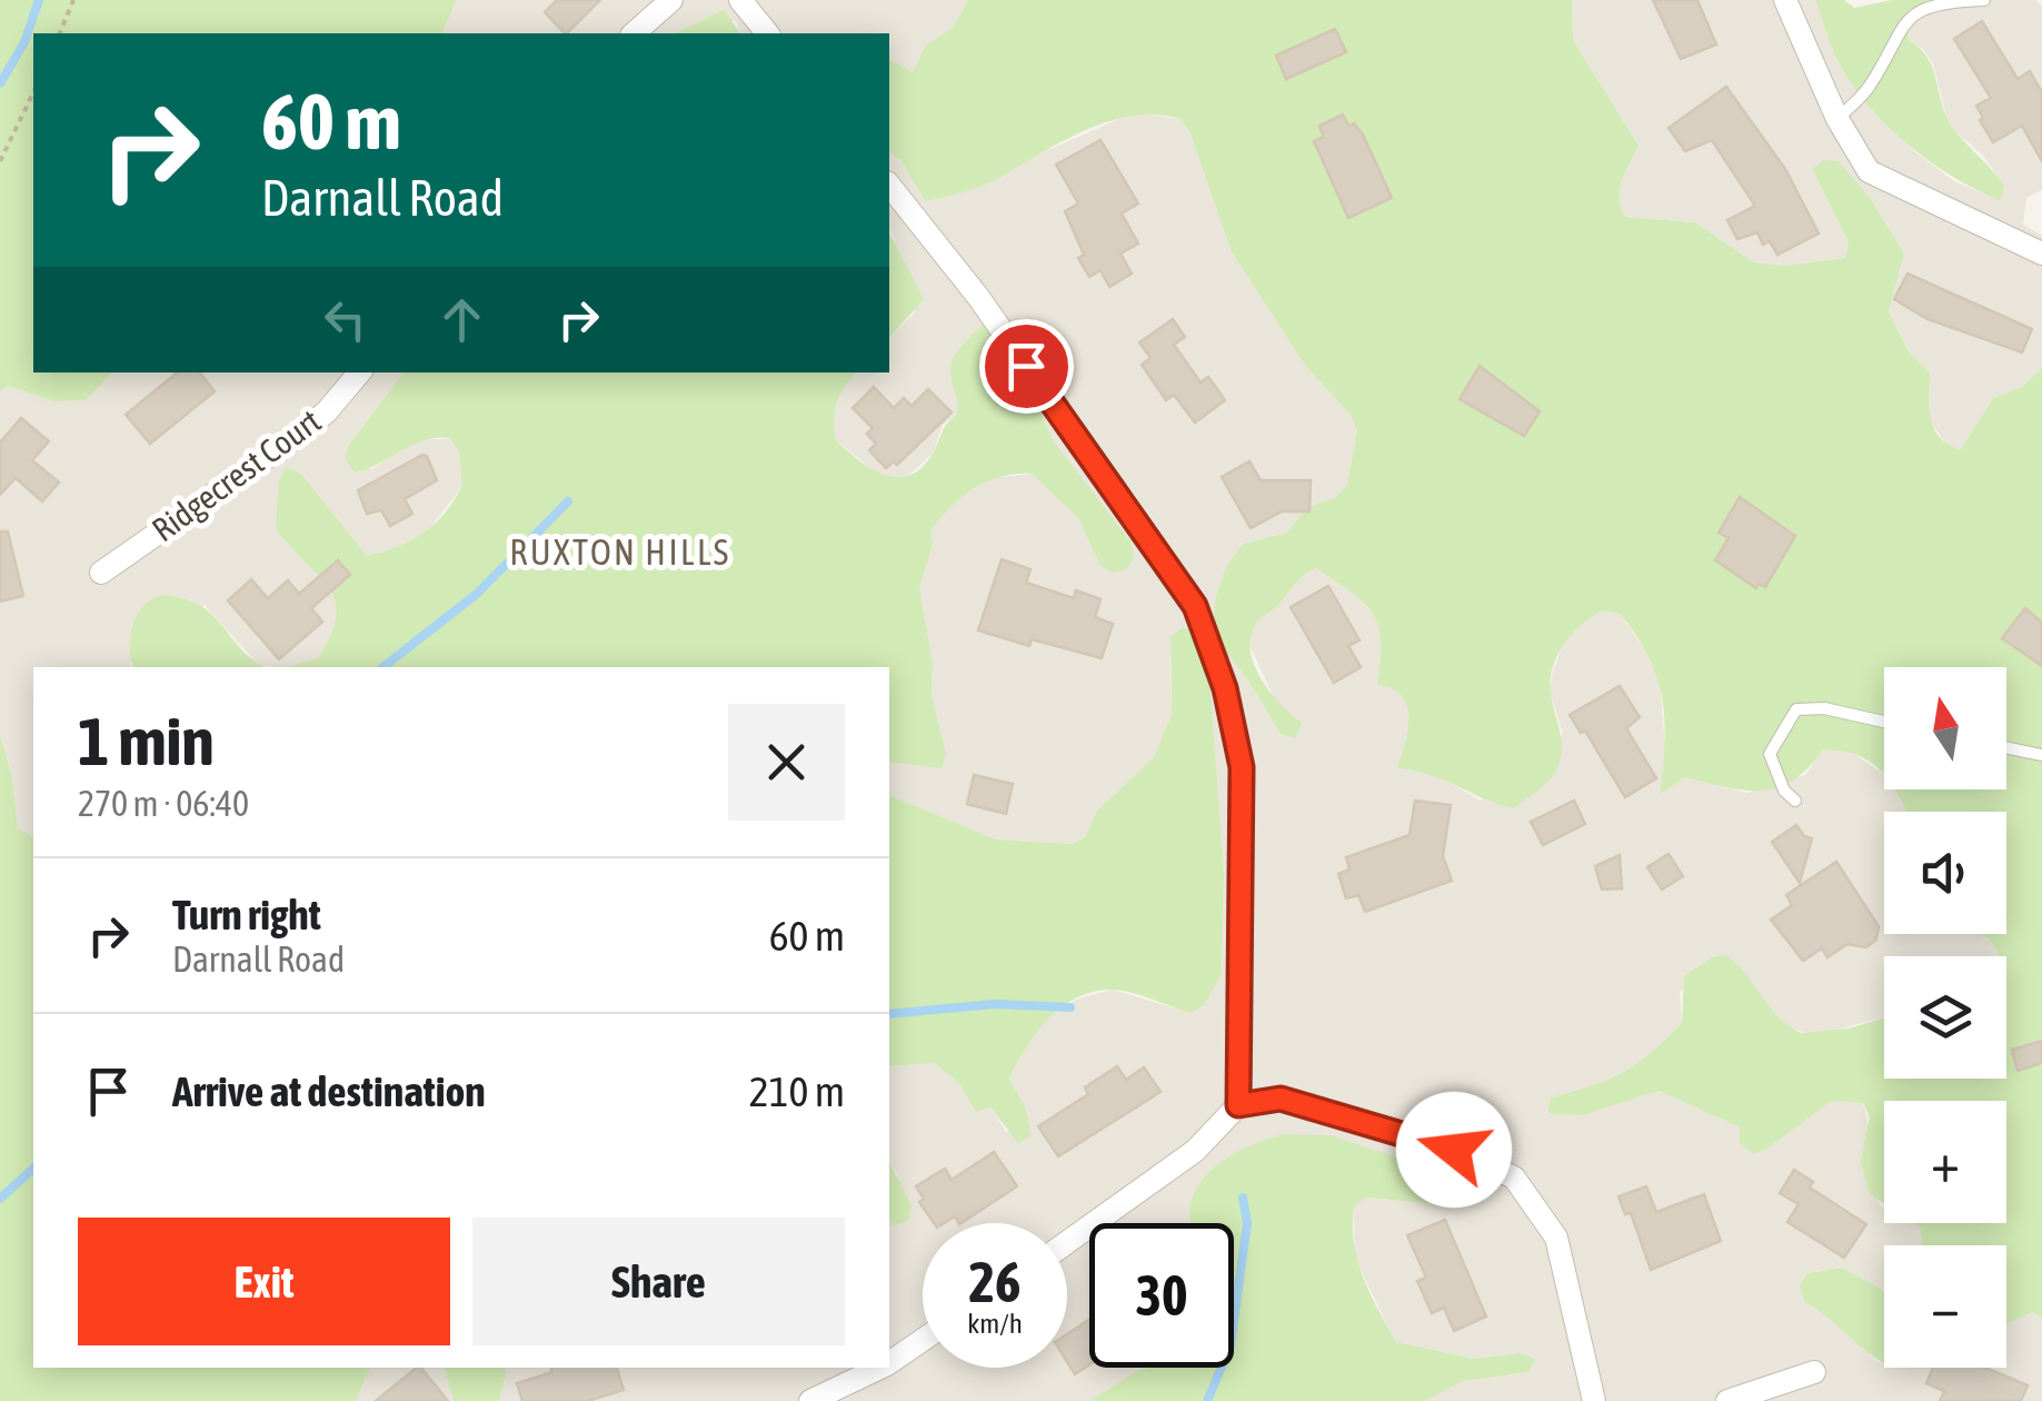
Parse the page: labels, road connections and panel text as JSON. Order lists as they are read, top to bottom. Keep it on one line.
{"streets":{"street":["Ridgecrest Court"]},"districts":["RUXTON HILLS"],"north":"top","page":{"turn":["60 m","Darnall Road"],"map_buttons":["+","−"],"heading":["1 min","270 m · 06:40"],"list":[{"name":"Turn right","note":"Darnall Road","value":"60 m"},{"name":"Arrive at destination","value":"210 m"}],"buttons":["Exit","Share"],"speed":"26 km/h","limit":"30"}}
